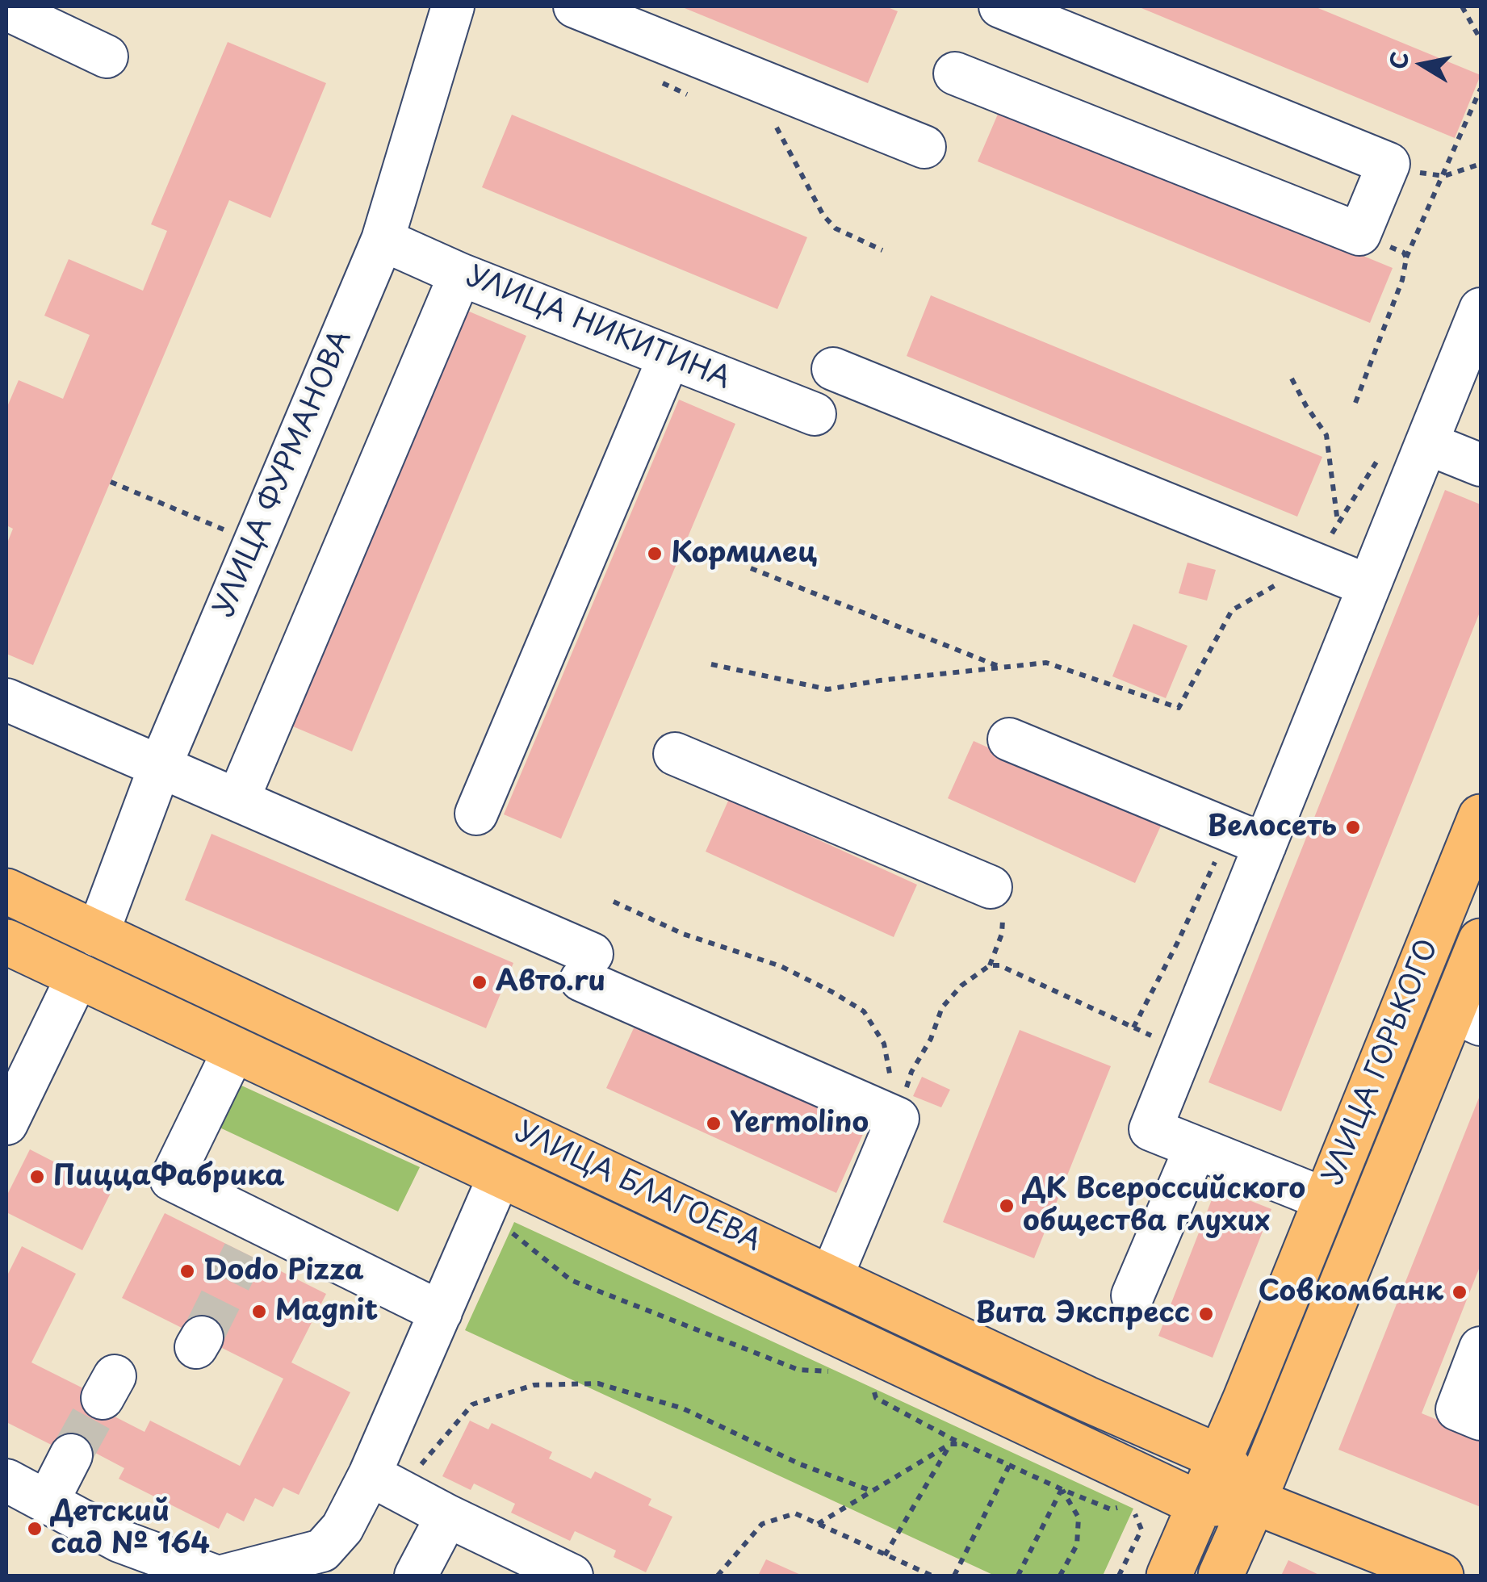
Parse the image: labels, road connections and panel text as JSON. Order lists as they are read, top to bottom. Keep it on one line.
{"streets":{"main road":["УЛИЦА ГОРЬКОГО","УЛИЦА БЛАГОЕВА"],"street":["УЛИЦА НИКИТИНА","УЛИЦА ФУРМАНОВА"]},"crossings":[["УЛИЦА НИКИТИНА","УЛИЦА ФУРМАНОВА"],["УЛИЦА ФУРМАНОВА","УЛИЦА БЛАГОЕВА"],["УЛИЦА ГОРЬКОГО","УЛИЦА БЛАГОЕВА"]],"places":["Кормилец","Велосеть","Авто.ru","Yermolino","ПиццаФабрика","ДК Всероссийского общества глухих","Dodo Pizza","Совкомбанк","Magnit","Вита Экспресс","Детский сад № 164"],"north":"left"}
